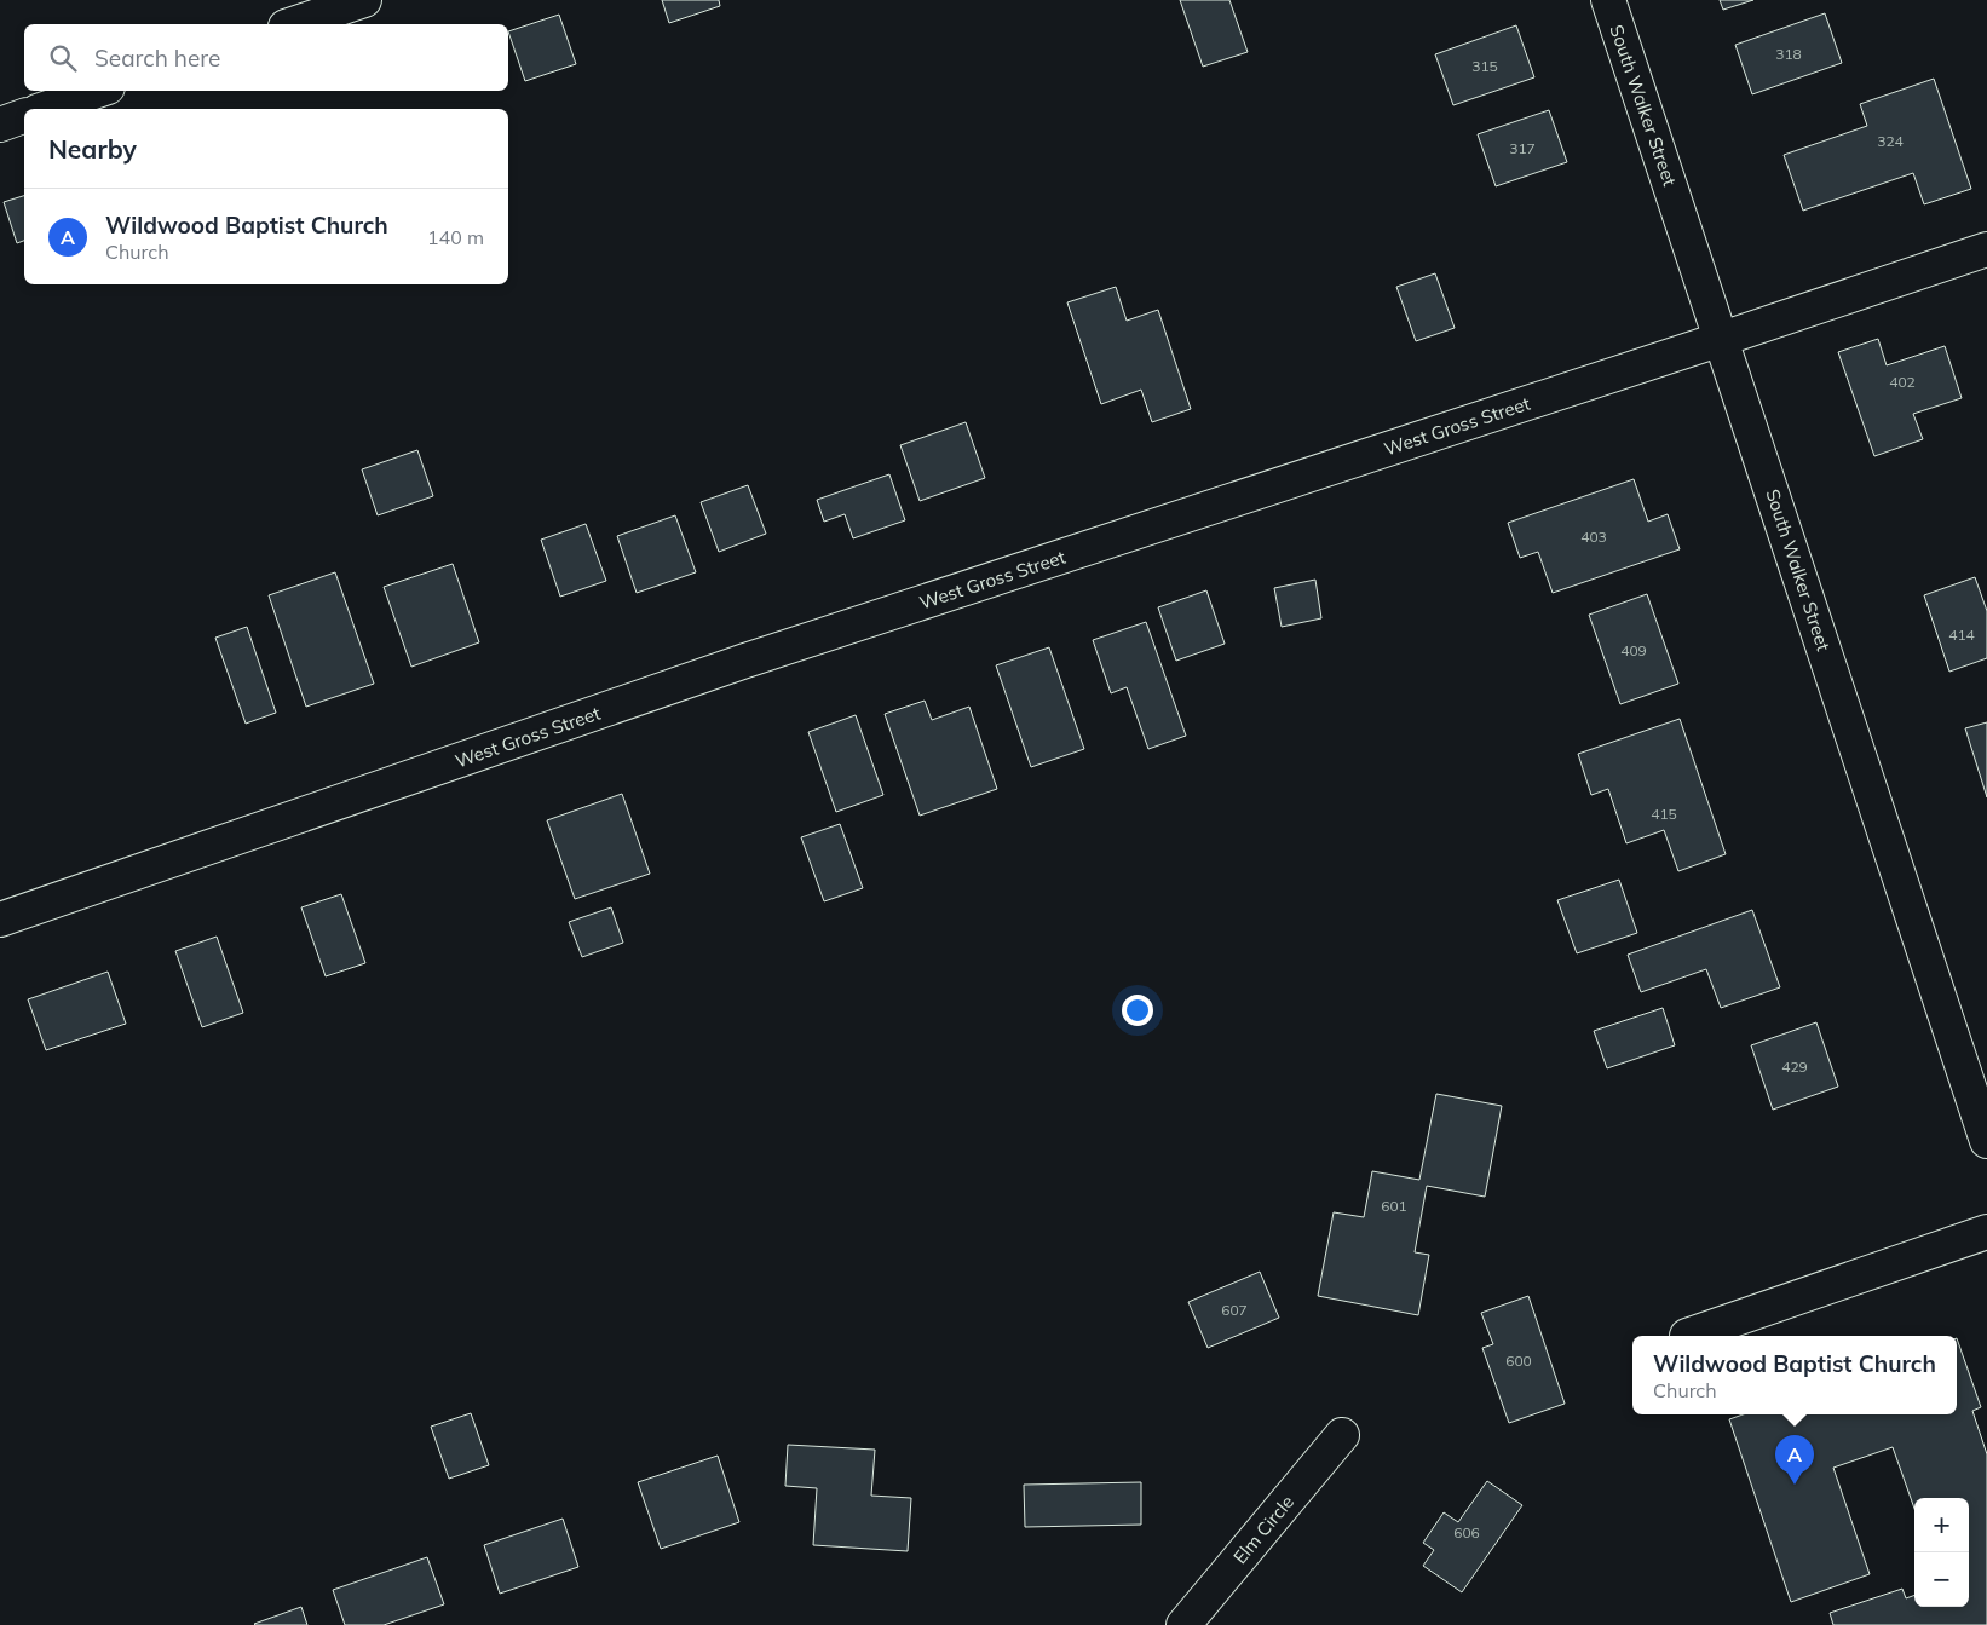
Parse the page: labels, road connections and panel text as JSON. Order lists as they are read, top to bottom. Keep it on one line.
{"streets":{"street":["South Walker Street","West Gross Street","Elm Circle"]},"crossings":[["South Walker Street","West Gross Street"]],"house_numbers":["318","315","324","317","402","403","414","409","415","429","601","607","600","606"],"page":{"search":"Search here","heading":"Nearby","list":[{"mark":"A","name":"Wildwood Baptist Church","note":"Church","value":"140 m"}],"popup":["Wildwood Baptist Church","Church"],"pins":"A","map_buttons":["+","−"]}}
